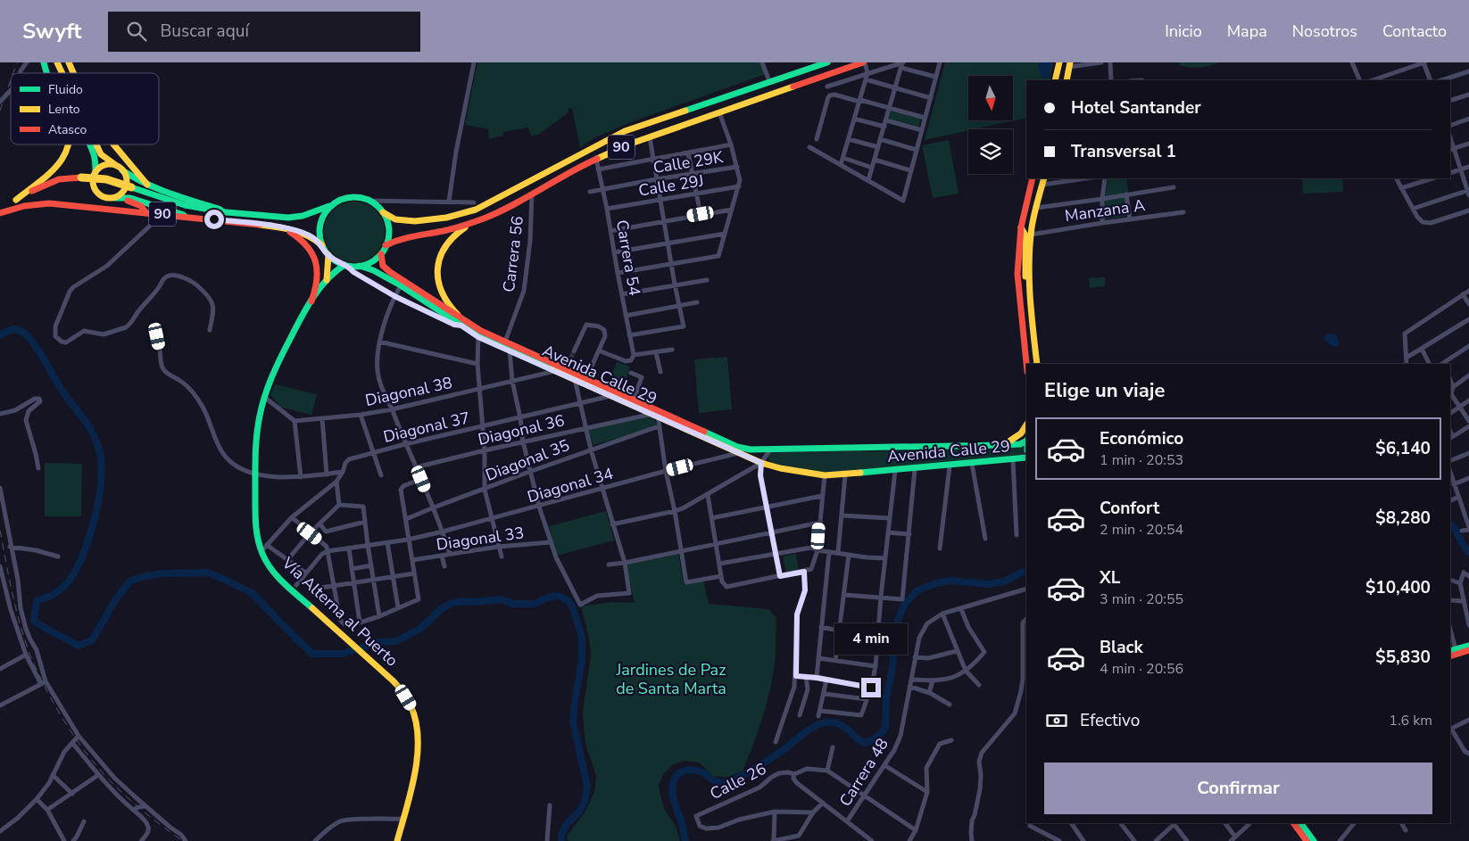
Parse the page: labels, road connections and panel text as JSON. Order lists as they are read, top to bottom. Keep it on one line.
{"streets":{"main road":["90","Avenida Calle 29","Vía Alterna al Puerto"],"street":["Calle 29K","Calle 29J","Manzana A","Carrera 56","Carrera 54","Diagonal 38","Diagonal 37","Diagonal 36","Diagonal 35","Diagonal 34","Diagonal 33","Carrera 48","Calle 26"]},"crossings":[["90","Carrera 56"],["90","Carrera 54"],["90","Avenida Calle 29"],["90","Vía Alterna al Puerto"],["Calle 29K","Carrera 54"],["Calle 29J","Carrera 54"],["Carrera 56","Avenida Calle 29"],["Avenida Calle 29","Diagonal 38"],["Avenida Calle 29","Diagonal 37"],["Avenida Calle 29","Diagonal 36"],["Avenida Calle 29","Diagonal 34"],["Avenida Calle 29","Vía Alterna al Puerto"],["Diagonal 37","Vía Alterna al Puerto"]],"parks":["Jardines de Paz de Santa Marta"],"legend":["Fluido","Lento","Atasco"],"north":"bottom","page":{"header":"Swyft","search":"Buscar aquí","nav":["Inicio","Mapa","Nosotros","Contacto"],"banner":["Hotel Santander","Transversal 1"],"heading":"Elige un viaje","list":[{"name":"Económico","note":"1 min · 20:53","value":"$6,140"},{"name":"Confort","note":"2 min · 20:54","value":"$8,280"},{"name":"XL","note":"3 min · 20:55","value":"$10,400"},{"name":"Black","note":"4 min · 20:56","value":"$5,830"}],"bubble":"4 min","pay":["Efectivo","1.6 km"],"buttons":"Confirmar"}}
